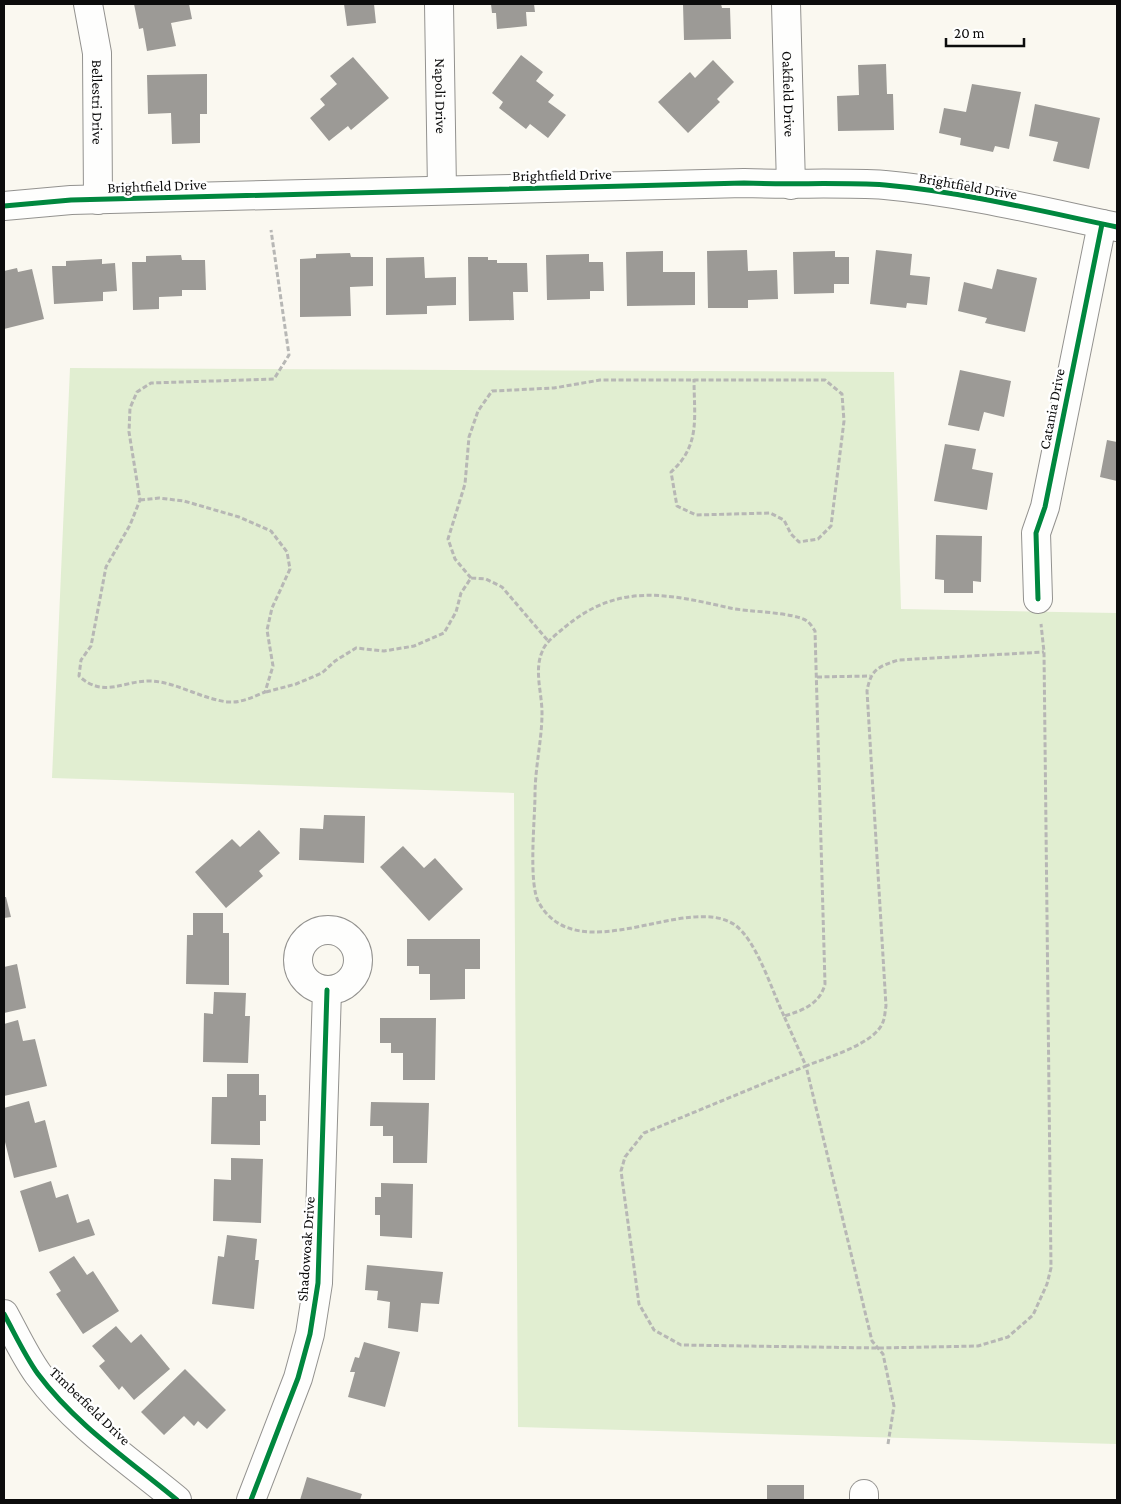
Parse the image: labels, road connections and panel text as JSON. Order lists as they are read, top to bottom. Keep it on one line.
{"streets":{"street":["Oakfield Drive","Napoli Drive","Bellestri Drive","Brightfield Drive","Catania Drive","Shadowoak Drive","Timberfield Drive"]},"crossings":[["Oakfield Drive","Brightfield Drive"],["Napoli Drive","Brightfield Drive"],["Bellestri Drive","Brightfield Drive"],["Brightfield Drive","Catania Drive"]],"scale_bar":"20 m"}
